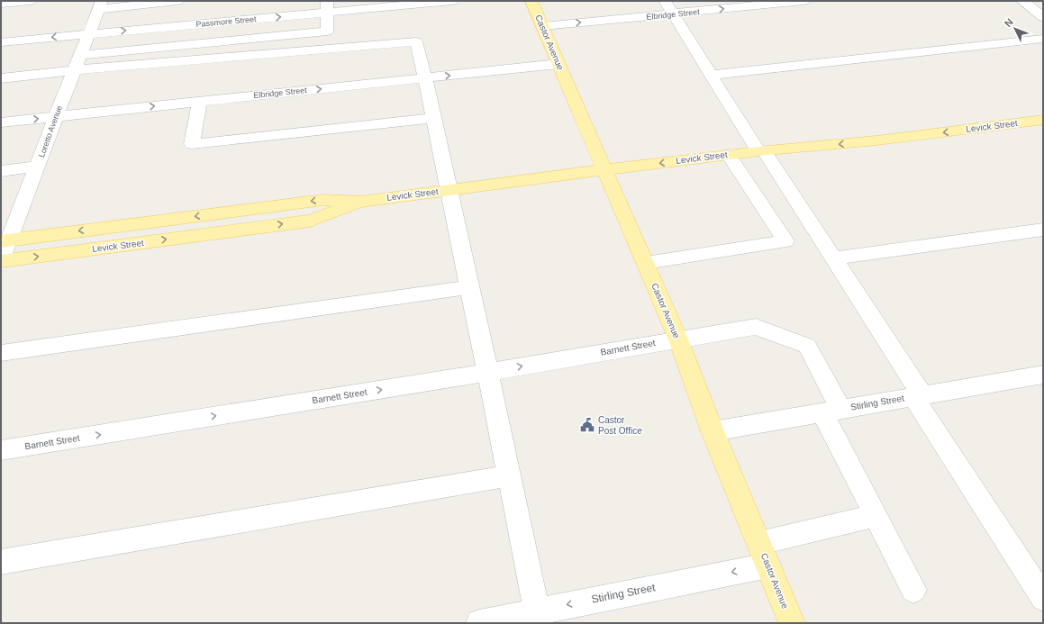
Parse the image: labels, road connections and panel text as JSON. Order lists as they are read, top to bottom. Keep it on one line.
{"streets":{"main road":["Castor Avenue","Levick Street"],"street":["Elbridge Street","Passmore Street","Loretto Avenue","Barnett Street","Stirling Street"]},"crossings":[["Elbridge Street","Castor Avenue"],["Elbridge Street","Loretto Avenue"],["Passmore Street","Loretto Avenue"],["Castor Avenue","Levick Street"],["Castor Avenue","Barnett Street"],["Castor Avenue","Stirling Street"],["Levick Street","Loretto Avenue"],["Barnett Street","Stirling Street"]],"places":{"public building":["Castor Post Office"]},"north":"top left"}
